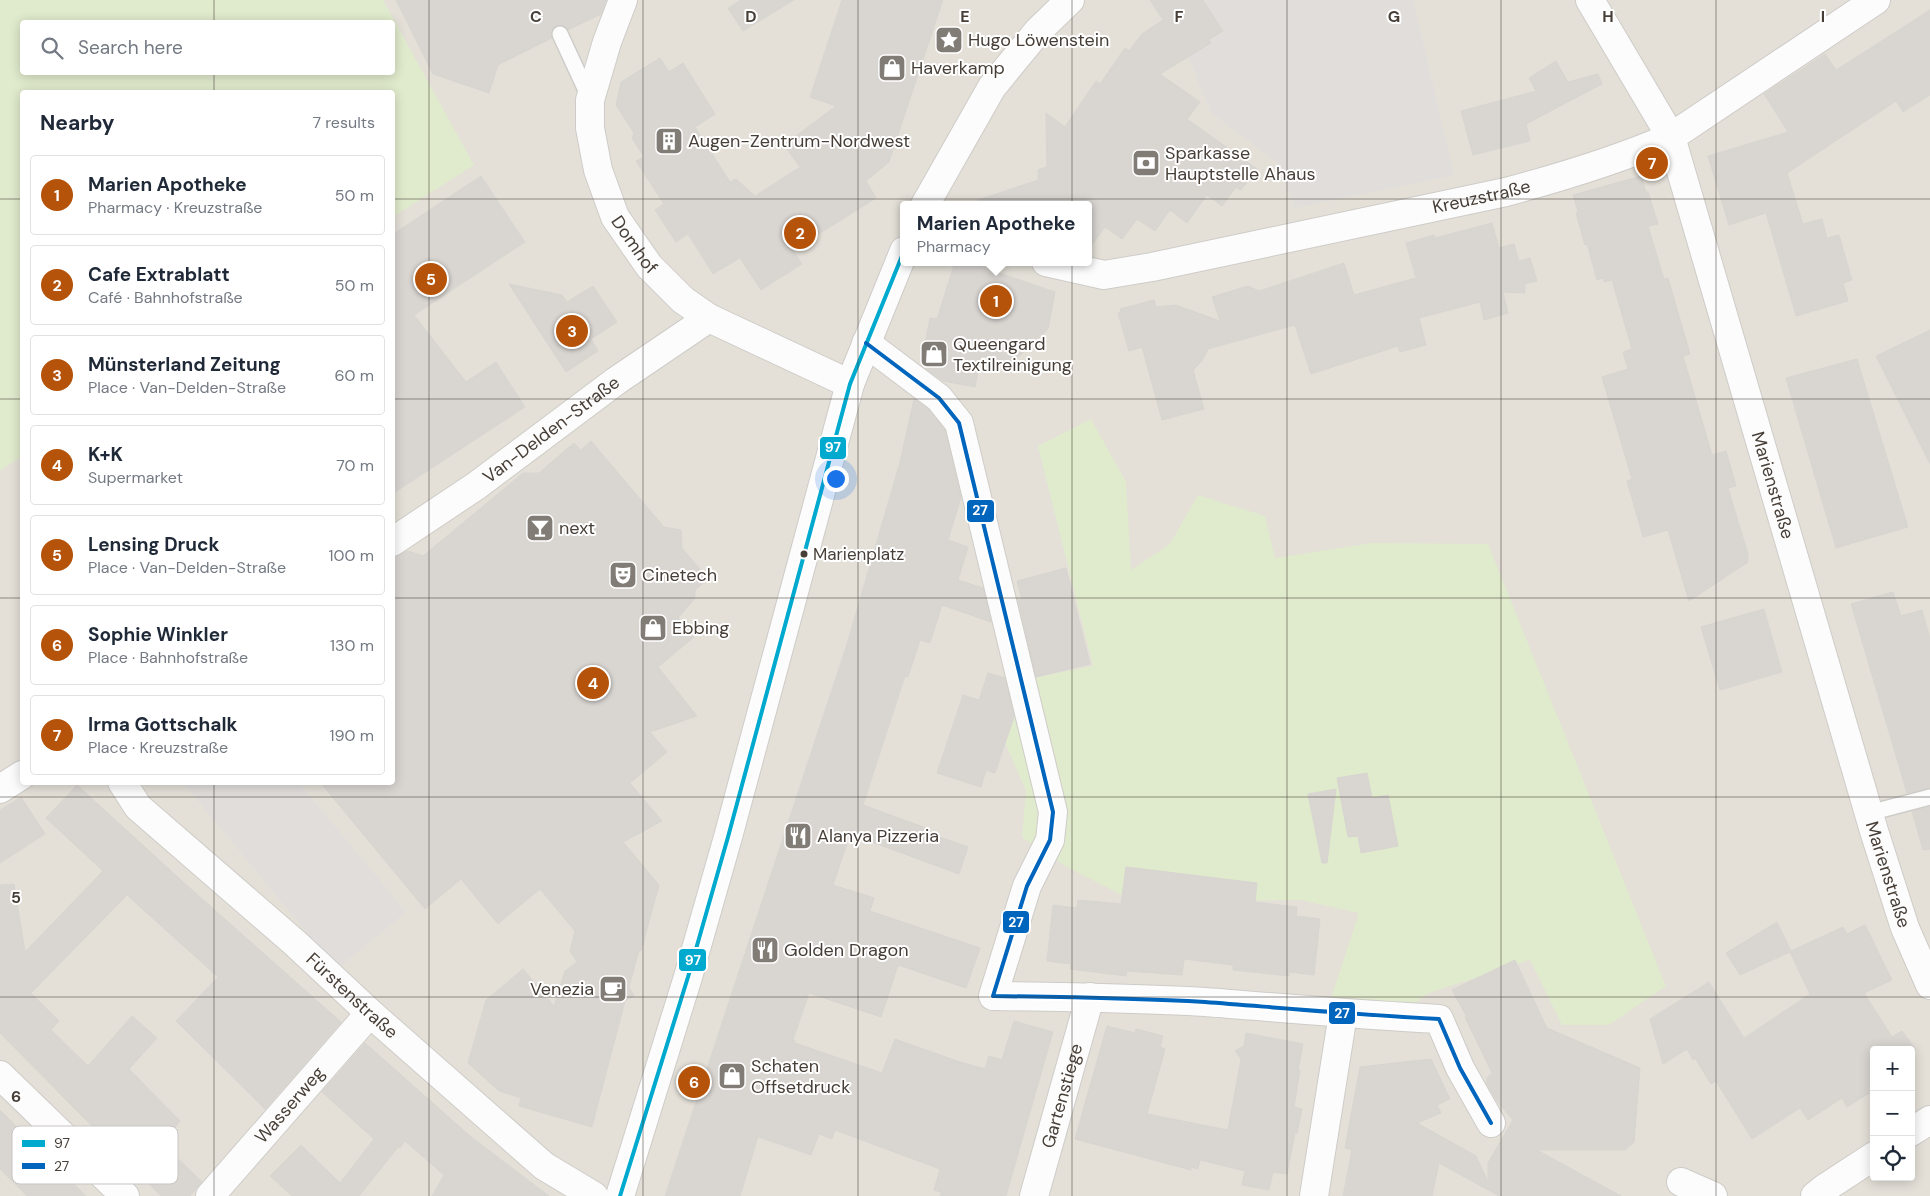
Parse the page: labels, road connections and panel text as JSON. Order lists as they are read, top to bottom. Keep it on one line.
{"streets":{"street":["Kreuzstraße","Domhof","Van-Delden-Straße","Marienstraße","Fürstenstraße","Gartenstiege","Wasserweg"]},"crossings":[["Kreuzstraße","Marienstraße"],["Domhof","Van-Delden-Straße"],["Fürstenstraße","Wasserweg"]],"places":{"place":["Hugo Löwenstein"],"shop":["Haverkamp","Queengard Textilreinigung","Ebbing","Schaten Offsetdruck"],"building":["Augen-Zentrum-Nordwest"],"bank":["Sparkasse Hauptstelle Ahaus"],"bar":["next"],"other":["Marienplatz"],"theatre":["Cinetech"],"restaurant":["Alanya Pizzeria","Golden Dragon"],"cafe":["Venezia"]},"lines":["transit line 97","transit line 27"],"legend":["97","27"],"page":{"search":"Search here","heading":["Nearby","7 results"],"pins":["7","2","5","1","3","4","6"],"list":[{"mark":"1","name":"Marien Apotheke","note":"Pharmacy · Kreuzstraße","value":"50 m"},{"mark":"2","name":"Cafe Extrablatt","note":"Café · Bahnhofstraße","value":"50 m"},{"mark":"3","name":"Münsterland Zeitung","note":"Place · Van-Delden-Straße","value":"60 m"},{"mark":"4","name":"K+K","note":"Supermarket","value":"70 m"},{"mark":"5","name":"Lensing Druck","note":"Place · Van-Delden-Straße","value":"100 m"},{"mark":"6","name":"Sophie Winkler","note":"Place · Bahnhofstraße","value":"130 m"},{"mark":"7","name":"Irma Gottschalk","note":"Place · Kreuzstraße","value":"190 m"}],"popup":["Marien Apotheke","Pharmacy"],"map_buttons":["+","−"]},"grid":{"columns":["C","D","E","F","G","H","I"],"rows":["5","6"]}}
